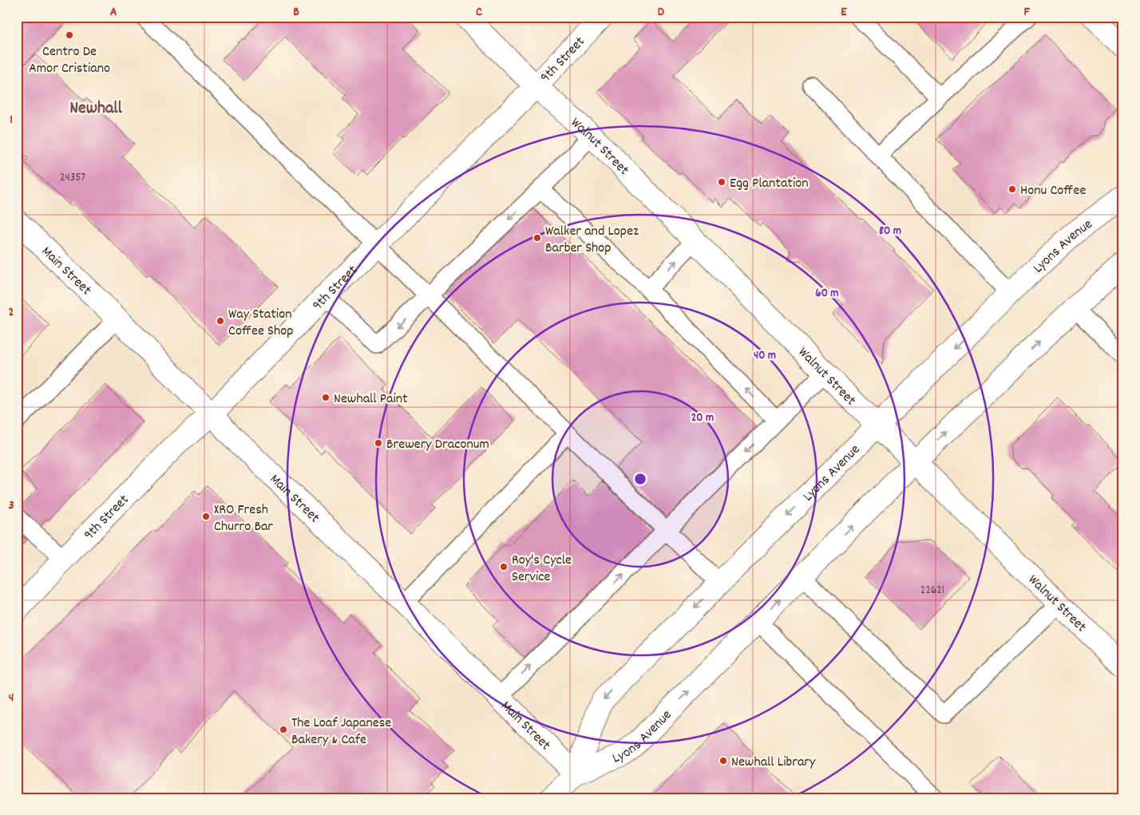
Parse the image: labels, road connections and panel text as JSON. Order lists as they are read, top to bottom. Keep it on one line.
{"streets":{"street":["9th Street","Walnut Street","Lyons Avenue","Main Street"]},"crossings":[["9th Street","Walnut Street"],["9th Street","Main Street"],["Walnut Street","Lyons Avenue"],["Lyons Avenue","Main Street"]],"districts":["Newhall"],"places":["Centro De Amor Cristiano","Egg Plantation","Honu Coffee","Walker and Lopez Barber Shop","Way Station Coffee Shop","Newhall Paint","Brewery Draconum","XRO Fresh Churro Bar","Roy's Cycle Service","The Loaf Japanese Bakery & Cafe","Newhall Library"],"house_numbers":["24357","22621"],"grid":{"columns":["A","B","C","D","E","F"],"rows":["1","2","3","4"]},"rings":["80 m","60 m","40 m","20 m"]}
